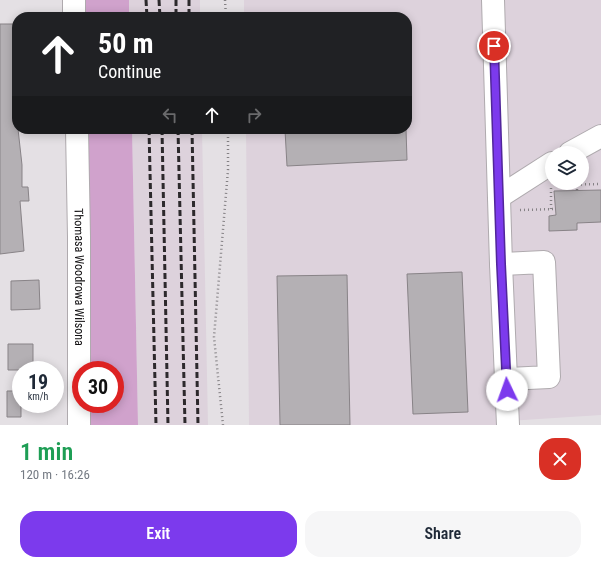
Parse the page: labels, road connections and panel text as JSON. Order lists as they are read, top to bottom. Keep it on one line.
{"streets":{"street":["Thomasa Woodrowa Wilsona"]},"page":{"turn":["50 m","Continue"],"speed":"19 km/h","limit":"30","heading":["1 min","120 m · 16:26"],"buttons":["Exit","Share"]}}
